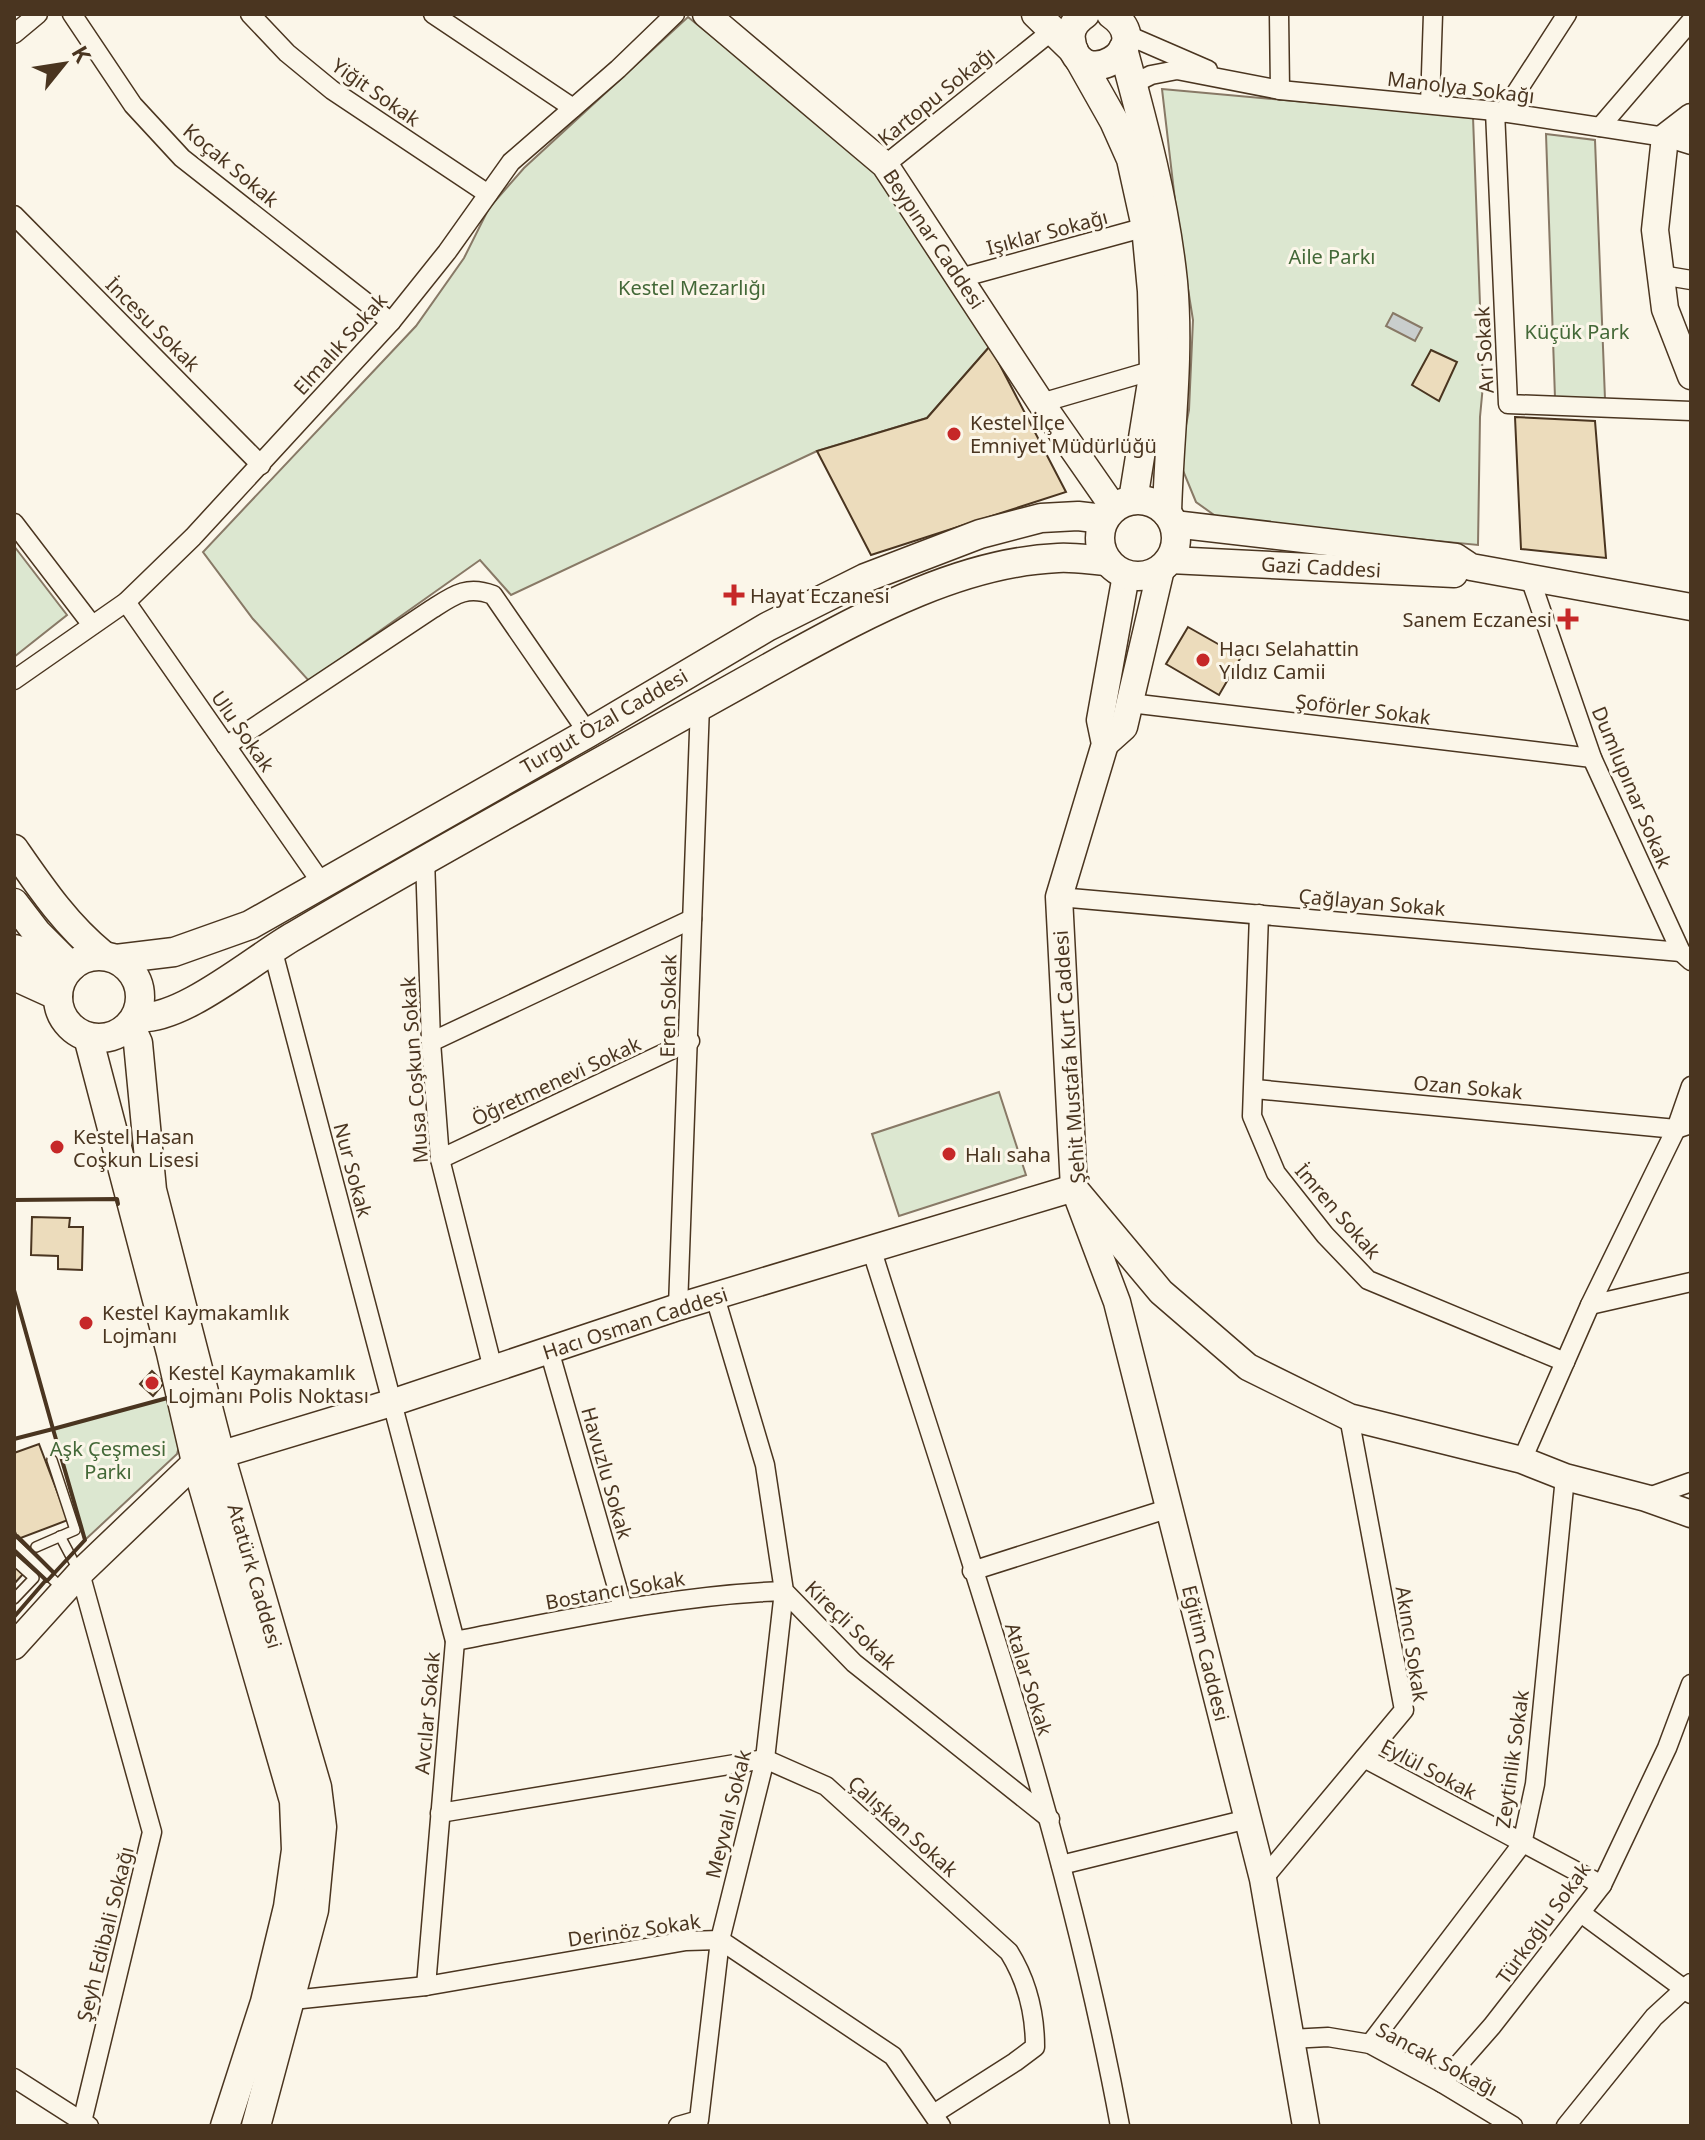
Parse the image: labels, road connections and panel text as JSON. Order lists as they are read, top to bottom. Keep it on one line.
{"streets":{"main road":["Beypınar Caddesi","Gazi Caddesi","Turgut Özal Caddesi","Şehit Mustafa Kurt Caddesi","Hacı Osman Caddesi","Atatürk Caddesi","Eğitim Caddesi"],"street":["Manolya Sokağı","Yiğit Sokak","Kartopu Sokağı","Koçak Sokak","Işıklar Sokağı","İncesu Sokak","Elmalık Sokak","Arı Sokak","Şoförler Sokak","Ulu Sokak","Dumlupınar Sokak","Çağlayan Sokak","Eren Sokak","Musa Coşkun Sokak","Öğretmenevi Sokak","Ozan Sokak","Nur Sokak","İmren Sokak","Havuzlu Sokak","Bostancı Sokak","Kireçli Sokak","Akıncı Sokak","Atalar Sokak","Avcılar Sokak","Zeytinlik Sokak","Eylül Sokak","Meyvalı Sokak","Çalışkan Sokak","Türkoğlu Sokak","Derinöz Sokak","Şeyh Edibali Sokağı","Sancak Sokağı"]},"crossings":[["Manolya Sokağı","Arı Sokak"],["Yiğit Sokak","Elmalık Sokak"],["Kartopu Sokağı","Beypınar Caddesi"],["Koçak Sokak","Elmalık Sokak"],["Işıklar Sokağı","Beypınar Caddesi"],["Beypınar Caddesi","Gazi Caddesi"],["Beypınar Caddesi","Turgut Özal Caddesi"],["Beypınar Caddesi","Şehit Mustafa Kurt Caddesi"],["İncesu Sokak","Elmalık Sokak"],["Elmalık Sokak","Ulu Sokak"],["Gazi Caddesi","Turgut Özal Caddesi"],["Gazi Caddesi","Dumlupınar Sokak"],["Gazi Caddesi","Şehit Mustafa Kurt Caddesi"],["Şoförler Sokak","Dumlupınar Sokak"],["Şoförler Sokak","Şehit Mustafa Kurt Caddesi"],["Turgut Özal Caddesi","Ulu Sokak"],["Turgut Özal Caddesi","Eren Sokak"],["Turgut Özal Caddesi","Şehit Mustafa Kurt Caddesi"],["Turgut Özal Caddesi","Musa Coşkun Sokak"],["Turgut Özal Caddesi","Nur Sokak"],["Turgut Özal Caddesi","Atatürk Caddesi"],["Dumlupınar Sokak","Çağlayan Sokak"],["Çağlayan Sokak","Şehit Mustafa Kurt Caddesi"],["Çağlayan Sokak","İmren Sokak"],["Eren Sokak","Öğretmenevi Sokak"],["Eren Sokak","Hacı Osman Caddesi"],["Şehit Mustafa Kurt Caddesi","Hacı Osman Caddesi"],["Şehit Mustafa Kurt Caddesi","Akıncı Sokak"],["Şehit Mustafa Kurt Caddesi","Eğitim Caddesi"],["Şehit Mustafa Kurt Caddesi","Zeytinlik Sokak"],["Musa Coşkun Sokak","Öğretmenevi Sokak"],["Musa Coşkun Sokak","Hacı Osman Caddesi"],["Ozan Sokak","İmren Sokak"],["Nur Sokak","Hacı Osman Caddesi"],["Nur Sokak","Avcılar Sokak"],["Hacı Osman Caddesi","Havuzlu Sokak"],["Hacı Osman Caddesi","Atatürk Caddesi"],["Hacı Osman Caddesi","Kireçli Sokak"],["Hacı Osman Caddesi","Eğitim Caddesi"],["Hacı Osman Caddesi","Atalar Sokak"],["Hacı Osman Caddesi","Avcılar Sokak"],["Havuzlu Sokak","Bostancı Sokak"],["Atatürk Caddesi","Derinöz Sokak"],["Bostancı Sokak","Kireçli Sokak"],["Bostancı Sokak","Avcılar Sokak"],["Bostancı Sokak","Meyvalı Sokak"],["Kireçli Sokak","Atalar Sokak"],["Kireçli Sokak","Meyvalı Sokak"],["Akıncı Sokak","Eğitim Caddesi"],["Akıncı Sokak","Eylül Sokak"],["Eğitim Caddesi","Sancak Sokağı"],["Avcılar Sokak","Derinöz Sokak"],["Zeytinlik Sokak","Eylül Sokak"],["Zeytinlik Sokak","Sancak Sokağı"],["Eylül Sokak","Türkoğlu Sokak"],["Meyvalı Sokak","Çalışkan Sokak"],["Meyvalı Sokak","Derinöz Sokak"],["Çalışkan Sokak","Derinöz Sokak"],["Türkoğlu Sokak","Sancak Sokağı"]],"parks":["Aile Parkı","Kestel Mezarlığı","Küçük Park","Aşk Çeşmesi Parkı"],"places":{"other":["Kestel İlçe Emniyet Müdürlüğü","Hacı Selahattin Yıldız Camii","Kestel Hasan Coşkun Lisesi","Halı saha","Kestel Kaymakamlık Lojmanı","Kestel Kaymakamlık Lojmanı Polis Noktası"],"health":["Hayat Eczanesi","Sanem Eczanesi"]},"north":"top right"}
